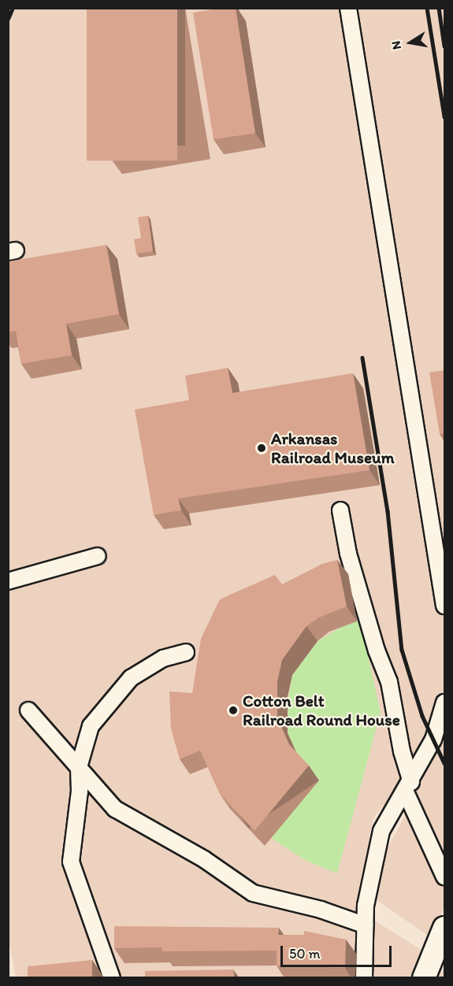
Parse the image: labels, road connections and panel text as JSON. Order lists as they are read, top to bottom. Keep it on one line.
{"places":["Arkansas Railroad Museum","Cotton Belt Railroad Round House"],"scale_bar":"50 m","north":"left"}
